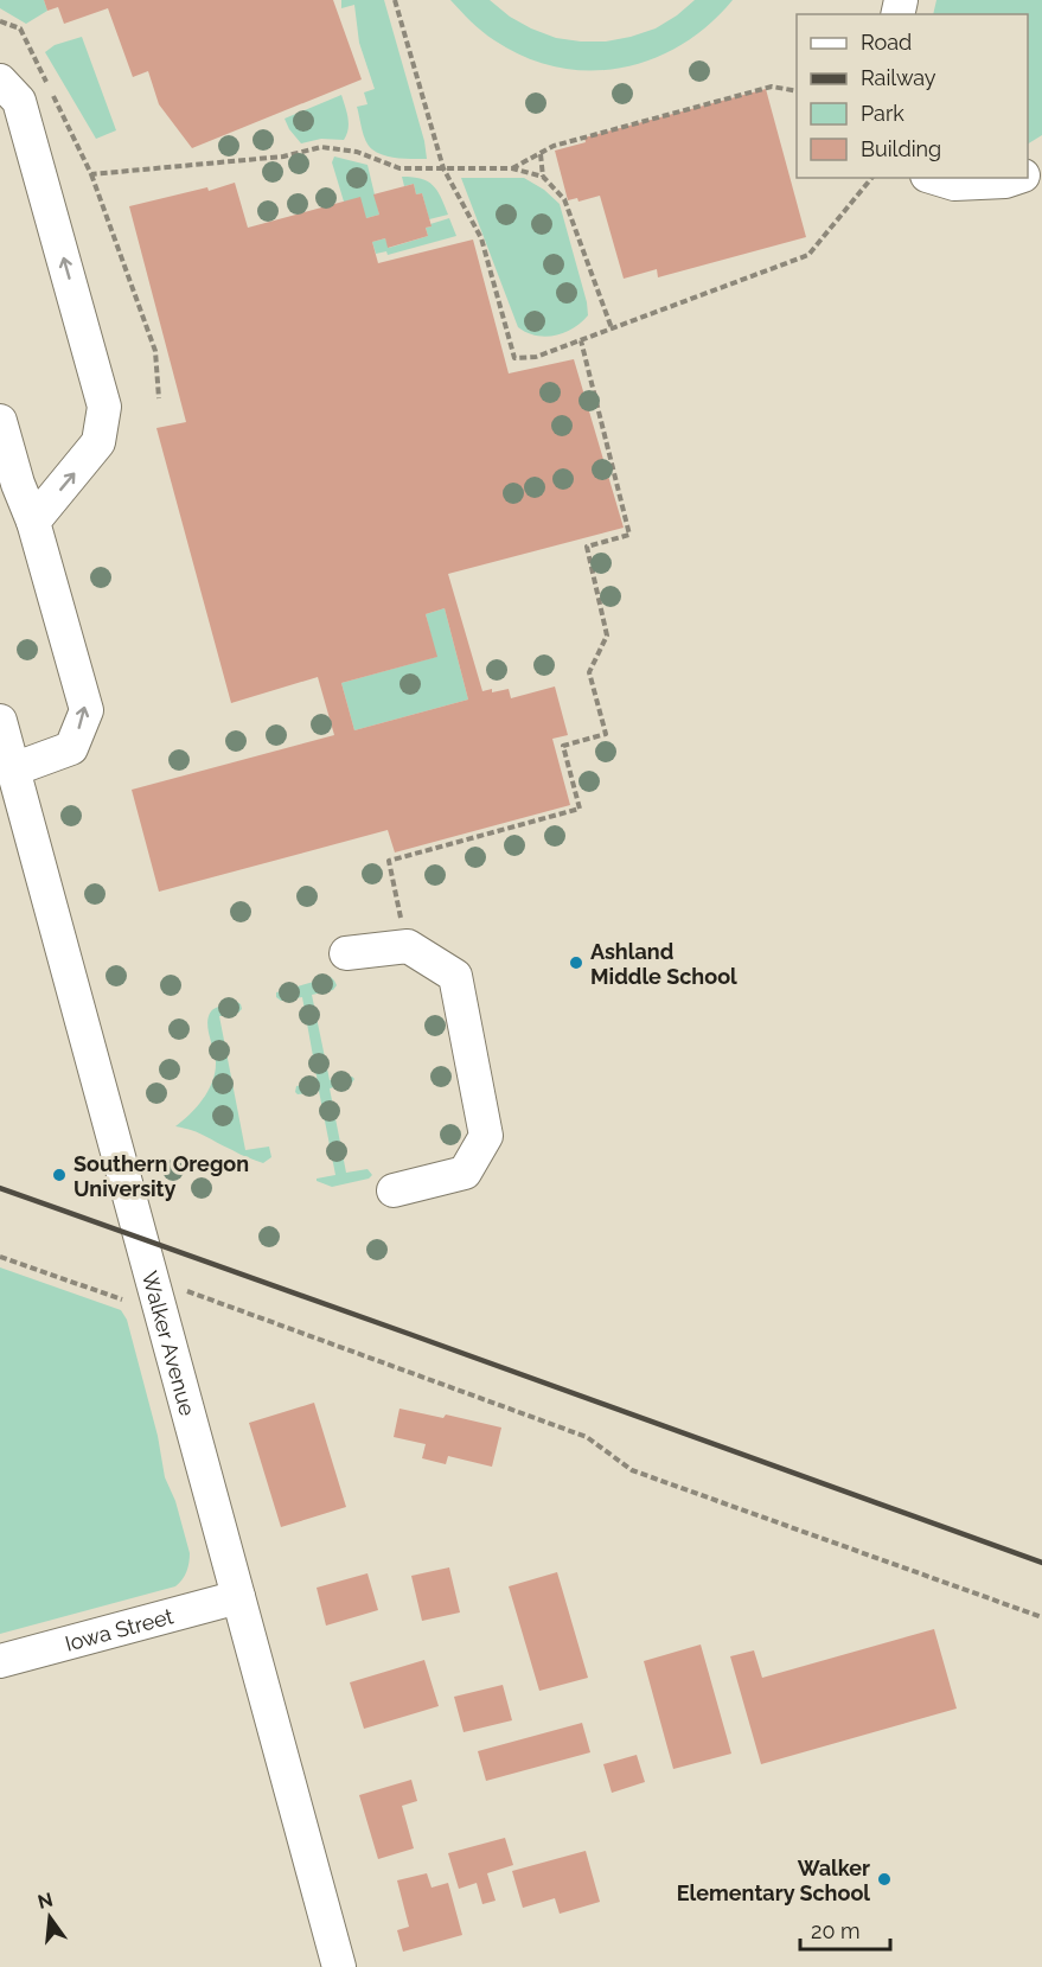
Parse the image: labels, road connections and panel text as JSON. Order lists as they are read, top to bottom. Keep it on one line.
{"streets":{"street":["Walker Avenue","Iowa Street"]},"crossings":[["Walker Avenue","Iowa Street"]],"places":["Ashland Middle School","Southern Oregon University","Walker Elementary School"],"legend":["Road","Railway","Park","Building"],"scale_bar":"20 m","north":"top"}
